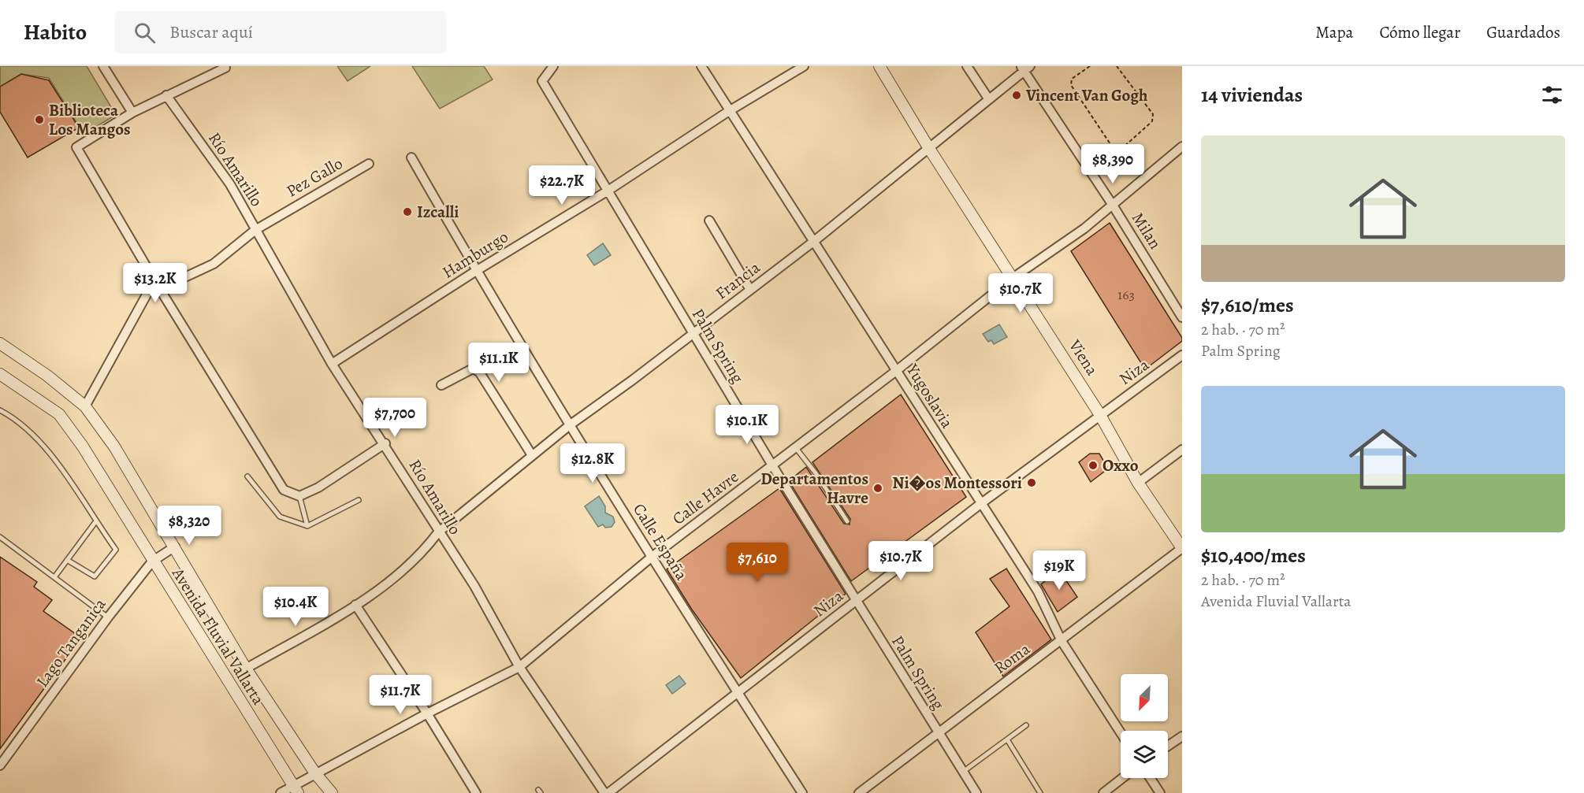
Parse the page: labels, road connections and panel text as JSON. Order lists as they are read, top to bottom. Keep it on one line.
{"streets":{"street":["Río Amarillo","Pez Gallo","Milan","Hamburgo","Francia","Palm Spring","Viena","Niza","Yugoslavia","Calle Havre","Calle España","Avenida Fluvial Vallarta","Lago Tanganica","Roma"]},"crossings":[["Río Amarillo","Pez Gallo"],["Río Amarillo","Hamburgo"],["Río Amarillo","Francia"],["Río Amarillo","Calle Havre"],["Milan","Francia"],["Milan","Calle Havre"],["Hamburgo","Palm Spring"],["Hamburgo","Yugoslavia"],["Hamburgo","Calle España"],["Francia","Palm Spring"],["Francia","Viena"],["Francia","Yugoslavia"],["Francia","Calle España"],["Francia","Avenida Fluvial Vallarta"],["Palm Spring","Niza"],["Palm Spring","Calle Havre"],["Palm Spring","Roma"],["Viena","Niza"],["Viena","Calle Havre"],["Viena","Roma"],["Niza","Yugoslavia"],["Niza","Calle España"],["Yugoslavia","Calle Havre"],["Yugoslavia","Roma"],["Calle Havre","Calle España"],["Calle Havre","Avenida Fluvial Vallarta"],["Avenida Fluvial Vallarta","Lago Tanganica"]],"places":["Vincent Van Gogh","Biblioteca Los Mangos","Izcalli","Oxxo","Ni�os Montessori","Departamentos Havre"],"house_numbers":["163"],"north":"bottom left","page":{"header":"Habito","search":"Buscar aquí","nav":["Mapa","Cómo llegar","Guardados"],"heading":"14 viviendas","list":[{"name":"$7,610/mes","note":"2 hab. · 70 m² · Palm Spring"},{"name":"$10,400/mes","note":"2 hab. · 70 m² · Avenida Fluvial Vallarta"}],"price":["$8,390","$22.7K","$13.2K","$10.7K","$11.1K","$7,700","$10.1K","$12.8K","$8,320","$10.7K","$7,610","$19K","$10.4K","$11.7K"]}}
